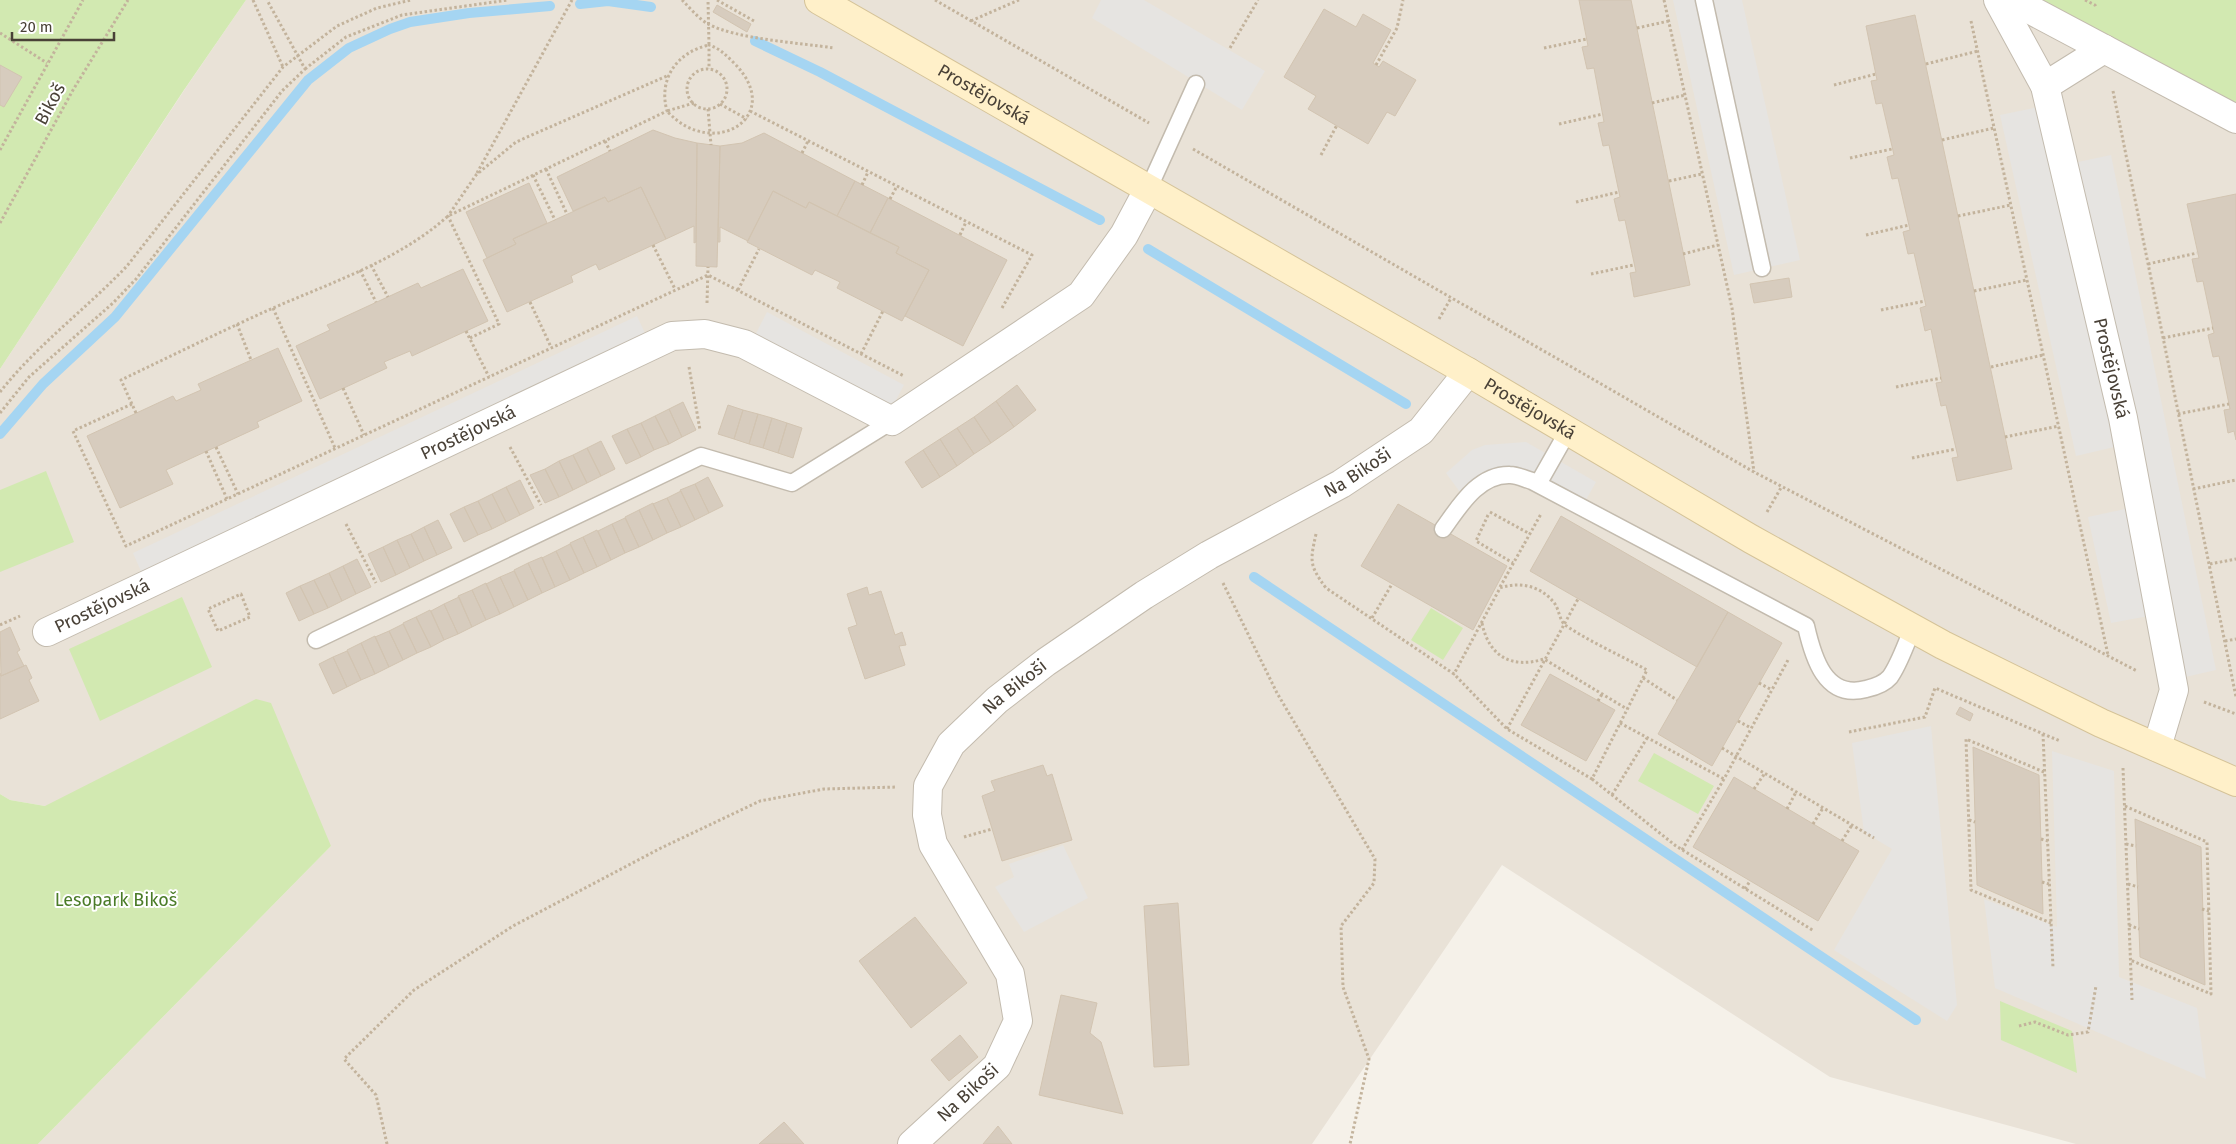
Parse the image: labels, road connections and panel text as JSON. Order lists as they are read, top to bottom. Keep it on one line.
{"streets":{"street":["Prostějovská","Na Bikoši"],"path":["Bikoš"]},"crossings":[["Prostějovská","Na Bikoši"]],"parks":["Lesopark Bikoš"],"scale_bar":"20 m"}
